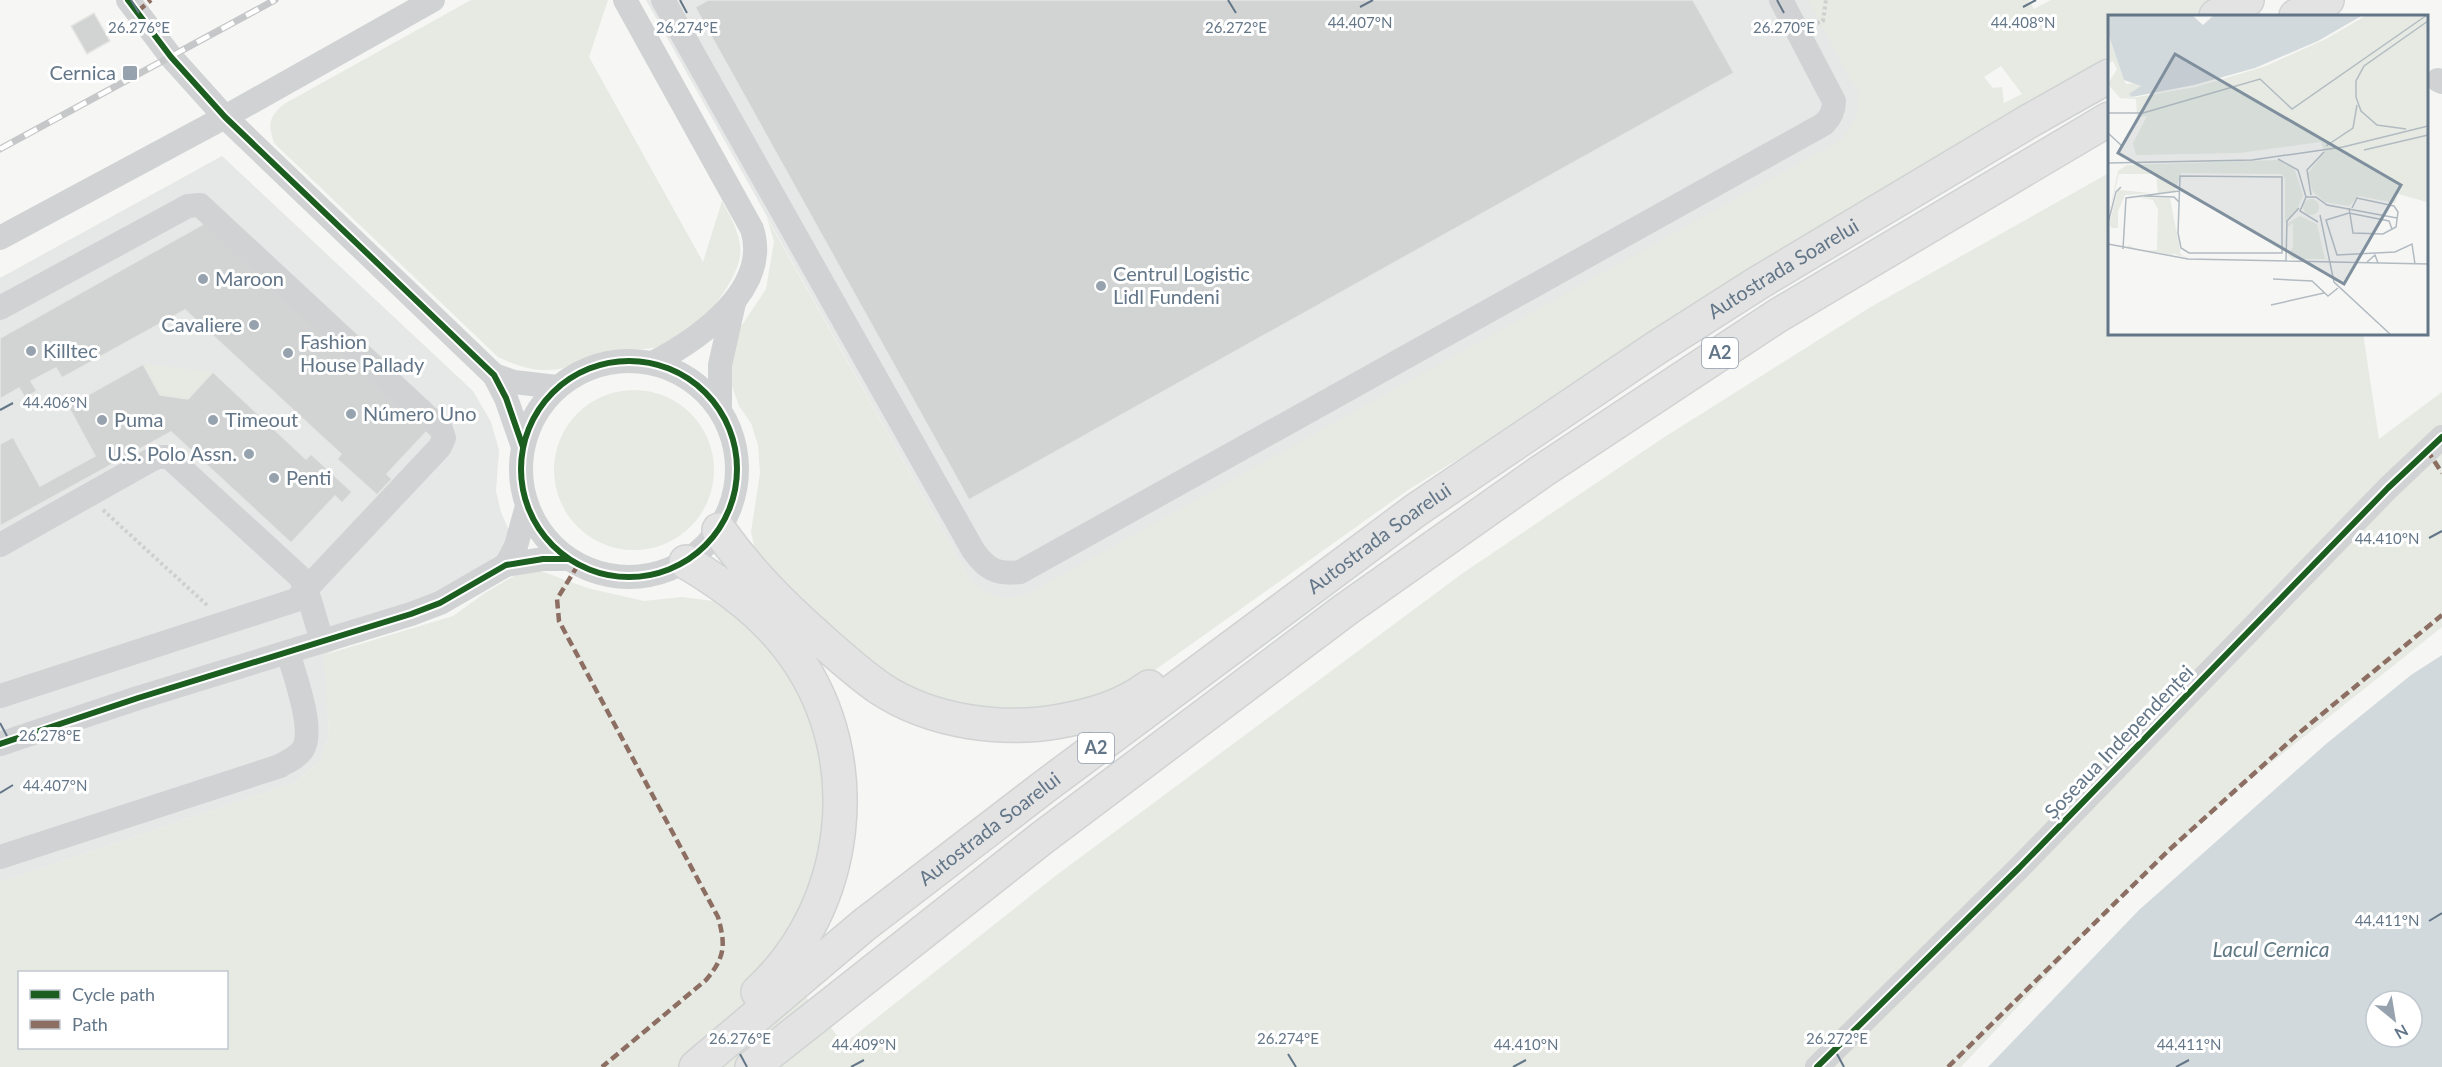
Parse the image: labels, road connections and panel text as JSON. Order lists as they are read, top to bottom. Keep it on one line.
{"streets":{"highway":["Autostrada Soarelui","A2"],"street":["Șoseaua Independenței"]},"water":["Lacul Cernica"],"places":{"transit":["Cernica"],"other":["Maroon","Centrul Logistic Lidl Fundeni","Cavaliere","Killtec","Fashion House Pallady","Número Uno","Puma","Timeout","U.S. Polo Assn.","Penti"]},"legend":["Cycle path","Path"],"north":"bottom right","coordinates":["44.408°N","44.407°N","26.272°E","26.276°E","26.274°E","26.270°E","44.406°N","44.410°N","26.278°E","44.411°N","44.409°N"]}
